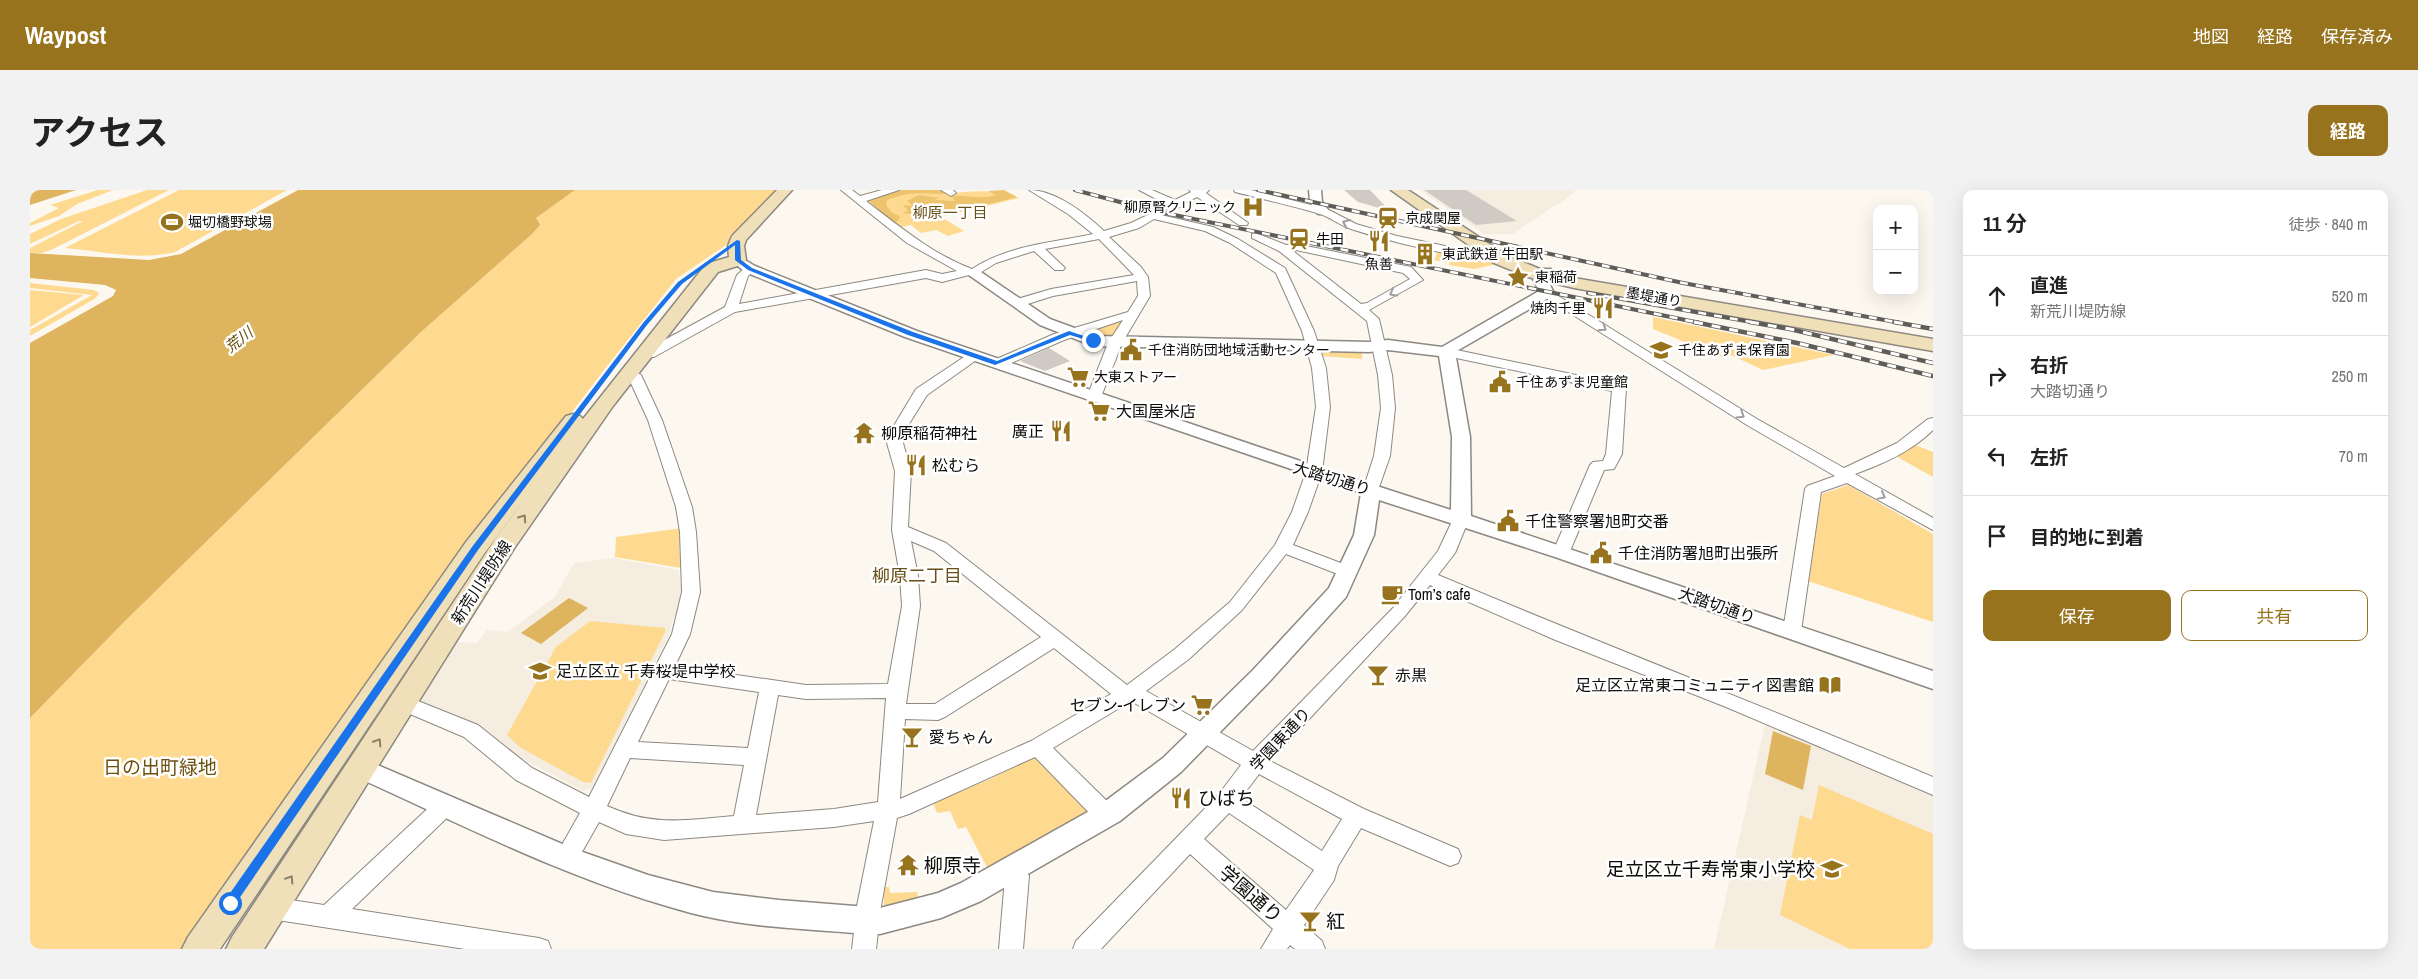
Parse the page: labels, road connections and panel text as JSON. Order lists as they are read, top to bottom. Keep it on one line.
{"streets":{"main road":["墨堤通り","新荒川堤防線"],"street":["大踏切通り","学園東通り","学園通り"]},"crossings":[["大踏切通り","新荒川堤防線"],["大踏切通り","学園東通り"],["学園東通り","学園通り"]],"districts":["柳原一丁目","柳原二丁目"],"water":["荒川"],"parks":["日の出町緑地"],"places":{"hospital":["柳原腎クリニック"],"station":["京成関屋","牛田"],"sports":["堀切橋野球場"],"restaurant":["魚善","焼肉千里","廣正","松むら","ひばち"],"building":["東武鉄道 牛田駅"],"place":["東稲荷"],"public building":["千住消防団地域活動センター","千住あずま児童館","千住警察署旭町交番","千住消防署旭町出張所"],"school or university":["千住あずま保育園","足立区立 千寿桜堤中学校","足立区立千寿常東小学校"],"supermarket":["大東ストアー","大国屋米店","セブン-イレブン"],"temple":["柳原稲荷神社","柳原寺"],"cafe":["Tom’s cafe"],"bar":["赤黒","愛ちゃん","紅"],"library":["足立区立常東コミュニティ図書館"]},"page":{"header":"Waypost","nav":["地図","経路","保存済み"],"title":"アクセス","buttons":["経路",["保存","共有"]],"heading":["11 分","徒歩 · 840 m"],"map_buttons":["+","−"],"list":[["直進","新荒川堤防線","520 m"],["右折","大踏切通り","250 m"],["左折","70 m"],"目的地に到着"]}}
